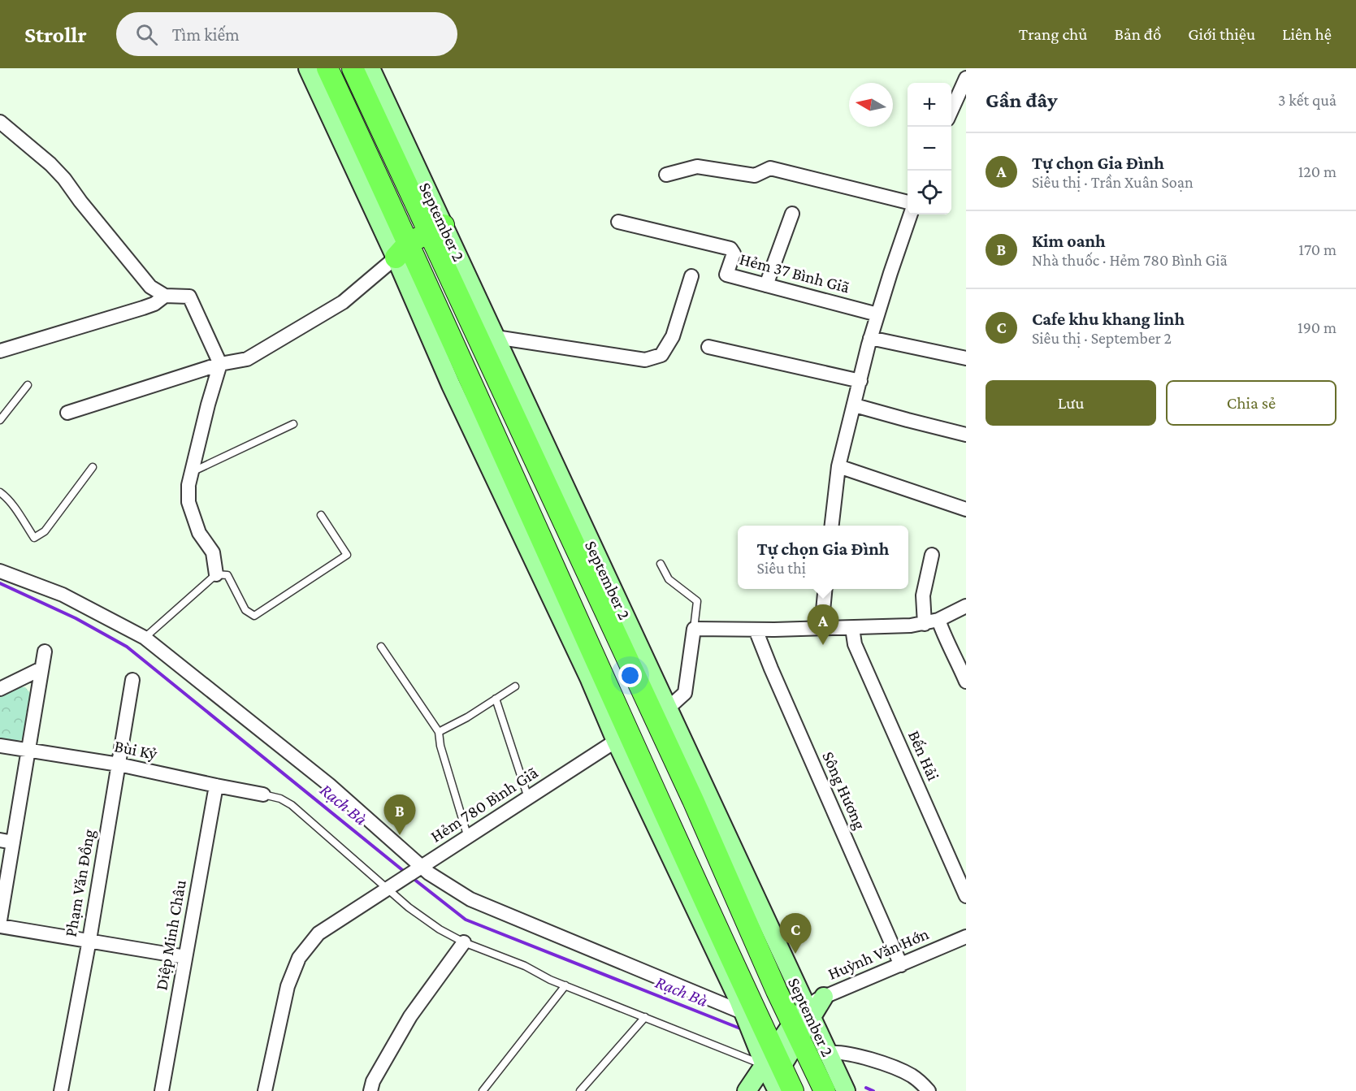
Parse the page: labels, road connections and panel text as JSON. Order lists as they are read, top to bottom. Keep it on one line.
{"streets":{"main road":["September 2"],"street":["Hẻm 37 Bình Giã","Bùi Kỷ","Bến Hải","Sông Hương","Hẻm 780 Bình Giã","Phạm Văn Đồng","Diệp Minh Châu","Huỳnh Văn Hớn"]},"crossings":[["Bùi Kỷ","Phạm Văn Đồng"],["Bùi Kỷ","Diệp Minh Châu"],["Sông Hương","Huỳnh Văn Hớn"]],"water":["Rạch Bà"],"north":"left","page":{"header":"Strollr","search":"Tìm kiếm","nav":["Trang chủ","Bản đồ","Giới thiệu","Liên hệ"],"heading":["Gần đây","3 kết quả"],"map_buttons":["+","−"],"list":[{"mark":"A","name":"Tự chọn Gia Đình","note":"Siêu thị · Trần Xuân Soạn","value":"120 m"},{"mark":"B","name":"Kim oanh","note":"Nhà thuốc · Hẻm 780 Bình Giã","value":"170 m"},{"mark":"C","name":"Cafe khu khang linh","note":"Siêu thị · September 2","value":"190 m"}],"buttons":["Lưu","Chia sẻ"],"popup":["Tự chọn Gia Đình","Siêu thị"],"pins":["A","B","C"]}}
